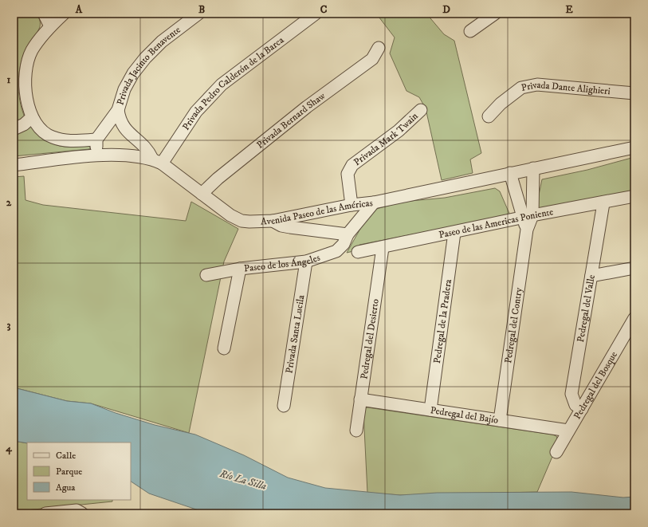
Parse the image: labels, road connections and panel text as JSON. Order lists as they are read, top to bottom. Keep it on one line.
{"streets":{"street":["Privada Jacinto Benavente","Privada Pedro Calderón de la Barca","Privada Dante Alighieri","Privada Bernard Shaw","Privada Mark Twain","Avenida Paseo de las Américas","Paseo de las Americas Poniente","Paseo de los Ángeles","Pedregal del Valle","Pedregal de la Pradera","Pedregal del Contry","Privada Santa Lucila","Pedregal del Desierto","Pedregal del Bosque","Pedregal del Bajío"]},"crossings":[["Privada Jacinto Benavente","Privada Pedro Calderón de la Barca"],["Privada Jacinto Benavente","Avenida Paseo de las Américas"],["Privada Pedro Calderón de la Barca","Avenida Paseo de las Américas"],["Privada Bernard Shaw","Avenida Paseo de las Américas"],["Privada Mark Twain","Avenida Paseo de las Américas"],["Avenida Paseo de las Américas","Paseo de los Ángeles"],["Avenida Paseo de las Américas","Pedregal del Contry"],["Paseo de las Americas Poniente","Pedregal del Valle"],["Paseo de las Americas Poniente","Pedregal de la Pradera"],["Paseo de las Americas Poniente","Pedregal del Contry"],["Paseo de las Americas Poniente","Pedregal del Desierto"],["Paseo de los Ángeles","Privada Santa Lucila"],["Pedregal del Valle","Pedregal del Bosque"],["Pedregal de la Pradera","Pedregal del Bajío"],["Pedregal del Contry","Pedregal del Bajío"],["Pedregal del Desierto","Pedregal del Bajío"],["Pedregal del Bosque","Pedregal del Bajío"]],"water":["Río La Silla"],"legend":["Calle","Parque","Agua"],"grid":{"columns":["A","B","C","D","E"],"rows":["1","2","3","4"]}}
